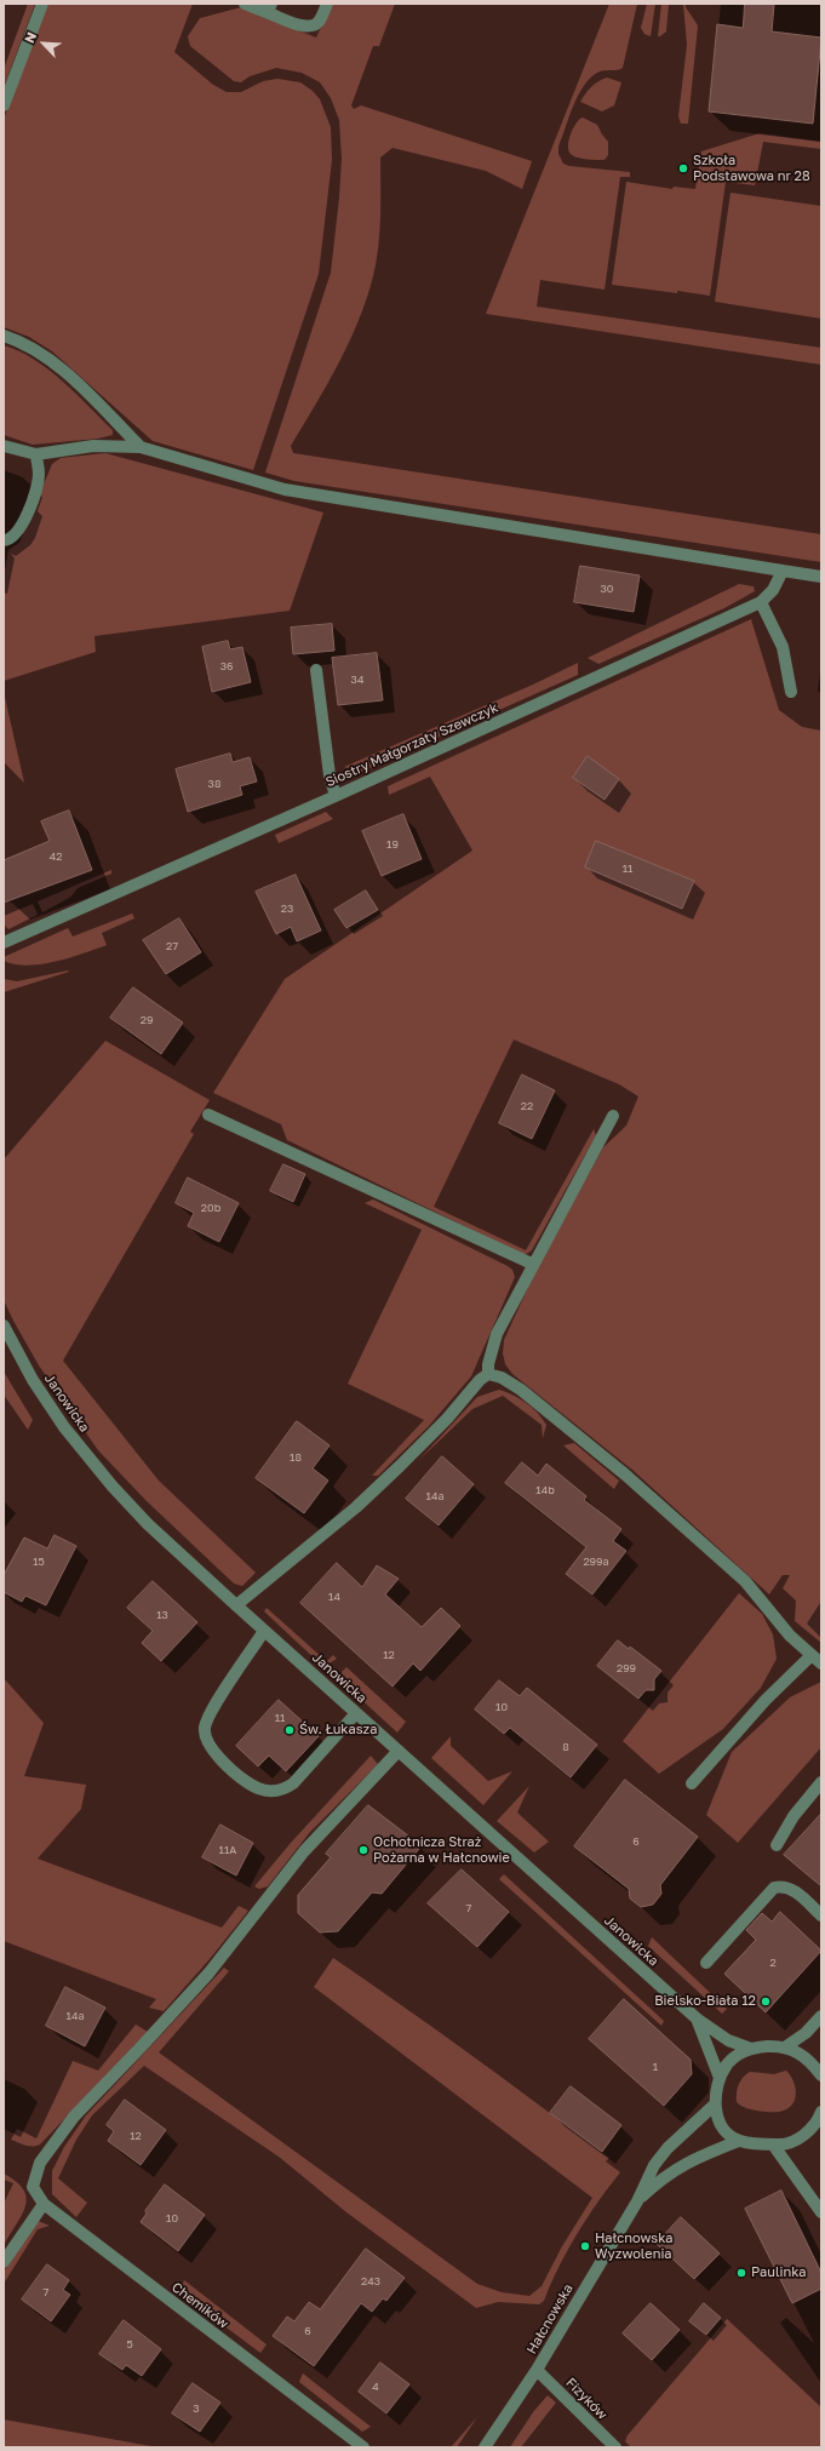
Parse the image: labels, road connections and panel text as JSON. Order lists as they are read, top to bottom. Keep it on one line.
{"streets":{"street":["Siostry Małgorzaty Szewczyk","Janowicka","Chemików","Hałcnowska","Fizyków"]},"crossings":[["Janowicka","Chemików"],["Hałcnowska","Fizyków"]],"places":["Szkoła Podstawowa nr 28","Św. Łukasza","Ochotnicza Straż Pożarna w Hałcnowie","Bielsko-Biała 12","Hałcnowska Wyzwolenia","Paulinka"],"house_numbers":["30","36","34","38","19","42","11","23","27","29","22","20b","18","14b","14a","15","299a","14","13","12","299","10","11","8","6","11A","7","2","14a","1","12","10","243","7","6","5","4","3"],"north":"top left"}
